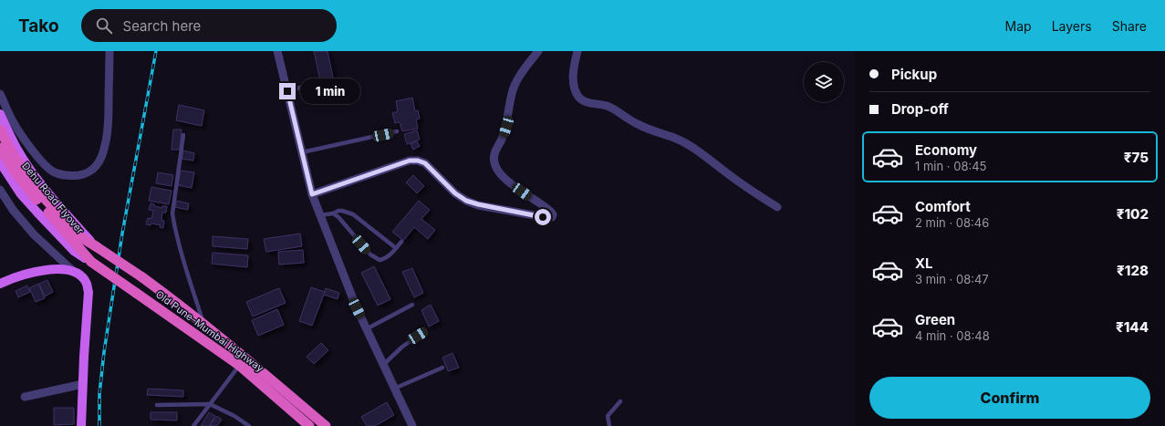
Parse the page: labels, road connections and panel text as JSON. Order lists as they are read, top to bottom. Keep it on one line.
{"streets":{"highway":["Dehu Road Flyover","Old Pune–Mumbai Highway"]},"crossings":[["Dehu Road Flyover","Old Pune–Mumbai Highway"]],"page":{"header":"Tako","search":"Search here","nav":["Map","Layers","Share"],"banner":["Pickup","Drop-off"],"bubble":"1 min","list":[{"name":"Economy","note":"1 min · 08:45","value":"₹75"},{"name":"Comfort","note":"2 min · 08:46","value":"₹102"},{"name":"XL","note":"3 min · 08:47","value":"₹128"},{"name":"Green","note":"4 min · 08:48","value":"₹144"}],"buttons":"Confirm"}}
